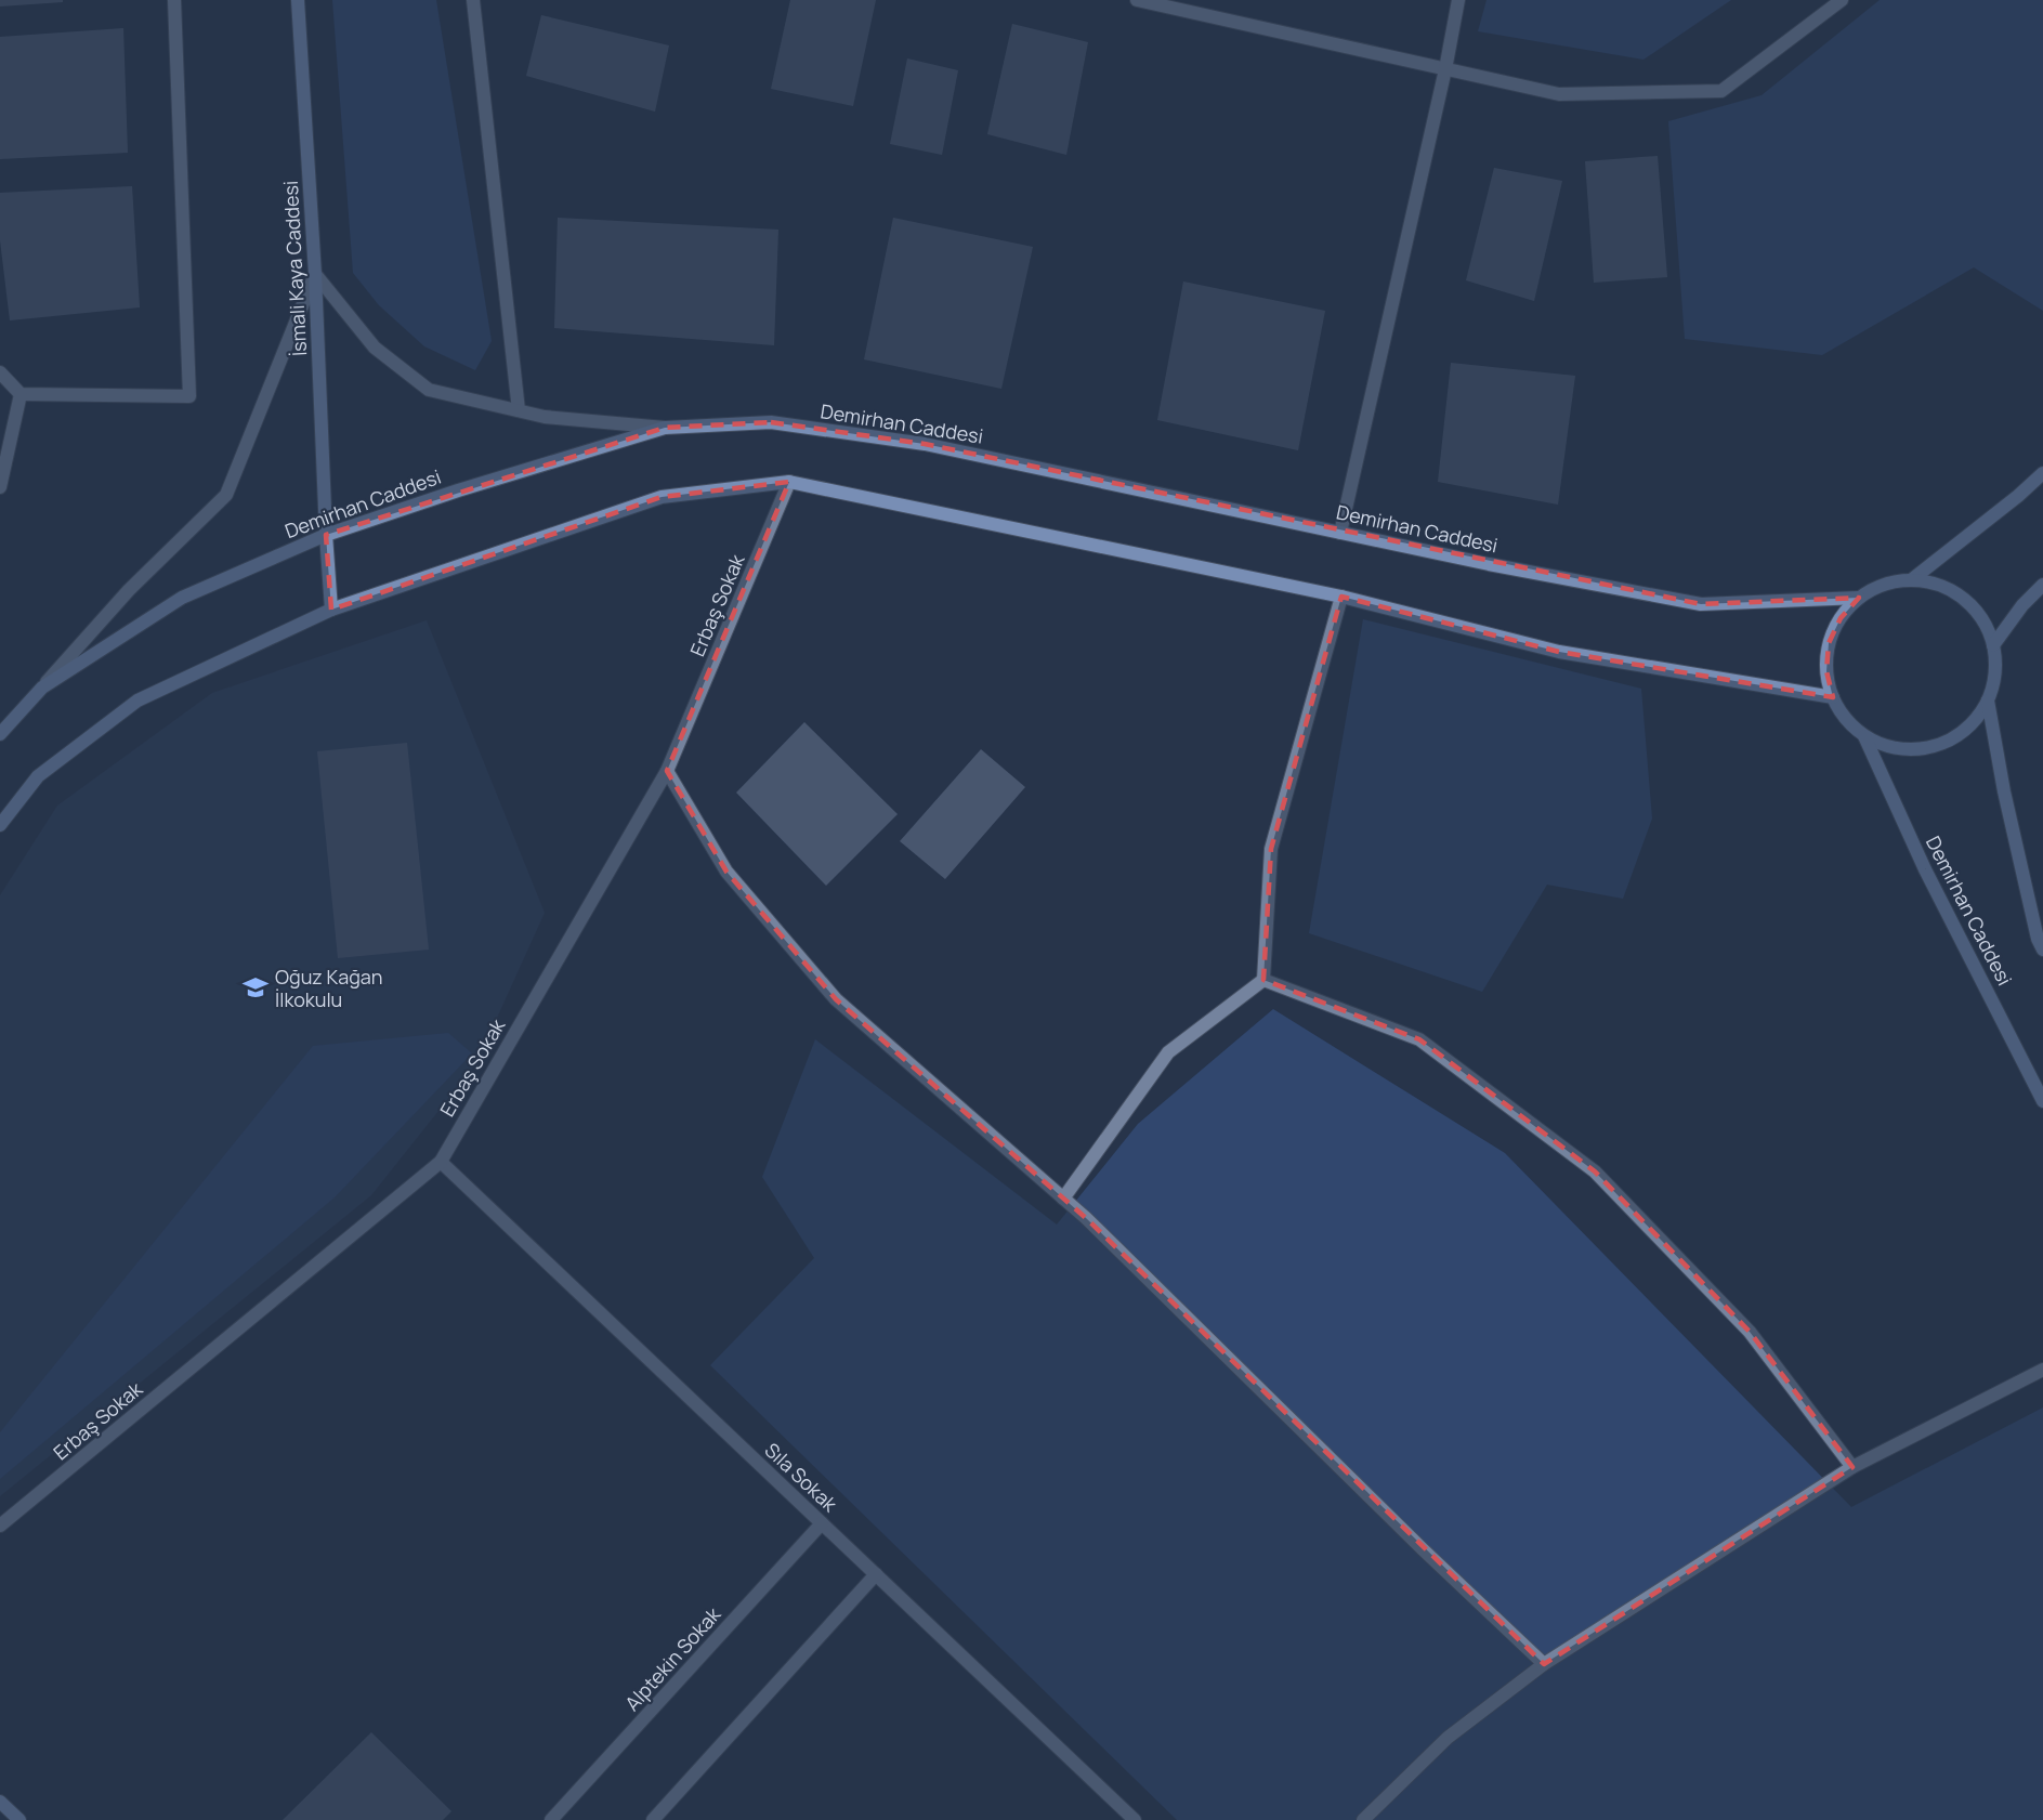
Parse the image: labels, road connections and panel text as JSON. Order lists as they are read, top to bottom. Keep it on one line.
{"streets":{"main road":["İsmali Kaya Caddesi","Demirhan Caddesi"],"street":["Erbaş Sokak","Sıla Sokak","Alptekin Sokak"]},"crossings":[["İsmali Kaya Caddesi","Demirhan Caddesi"],["Erbaş Sokak","Sıla Sokak"],["Sıla Sokak","Alptekin Sokak"]],"places":{"school or university":["Oğuz Kağan İlkokulu"]}}
